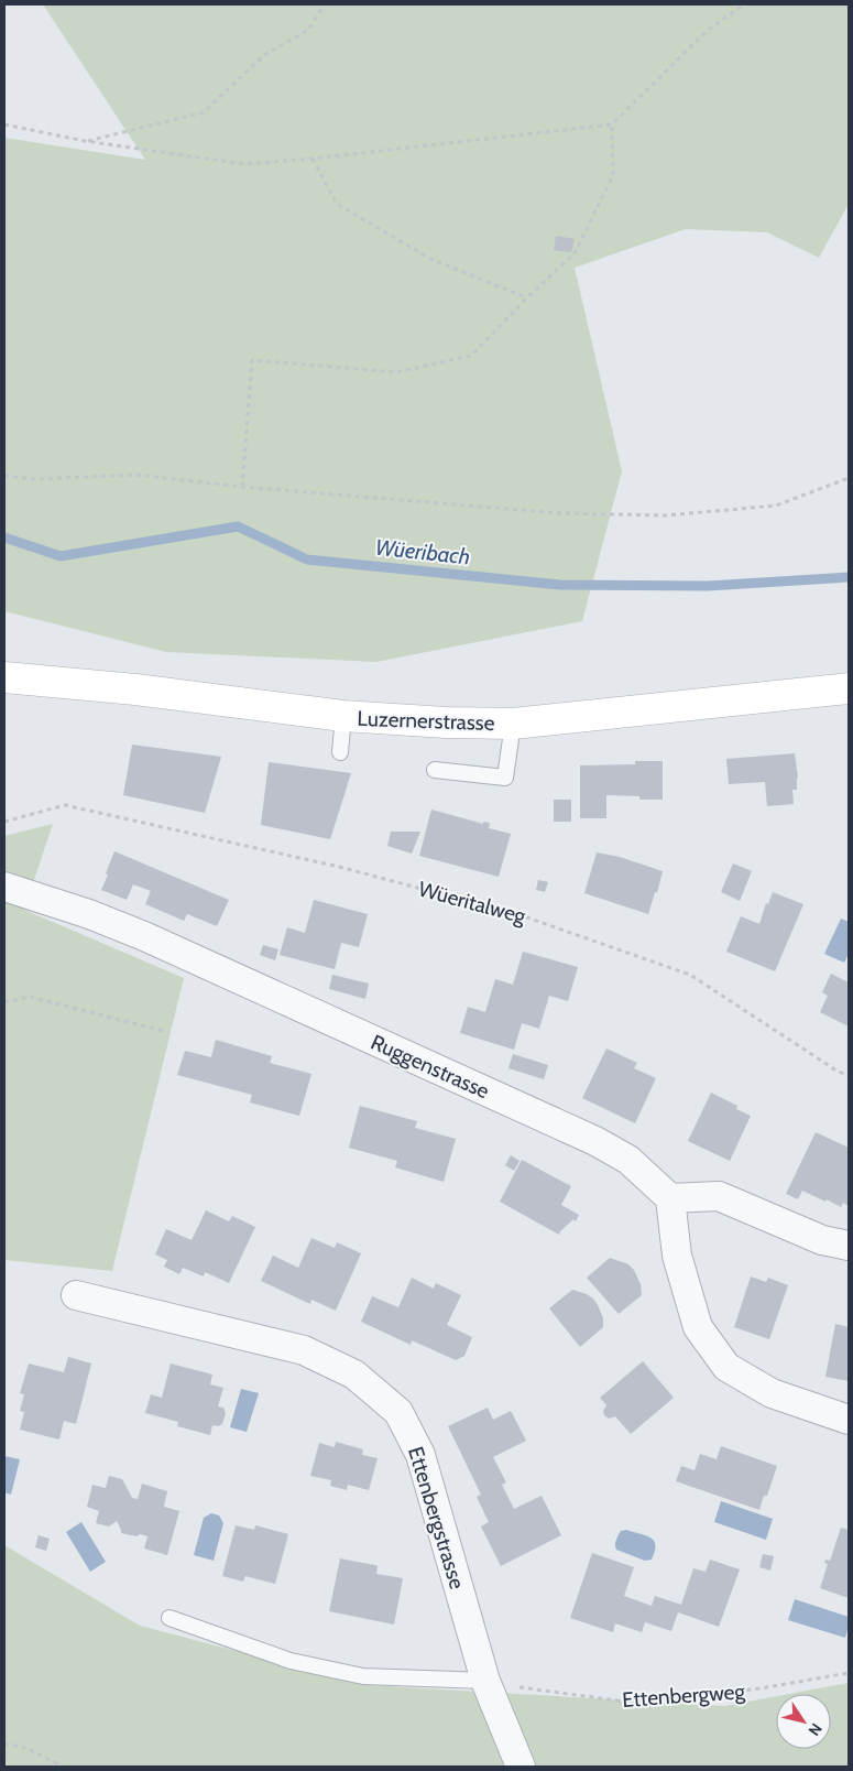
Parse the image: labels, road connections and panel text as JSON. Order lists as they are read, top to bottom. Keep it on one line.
{"streets":{"main road":["Luzernerstrasse"],"street":["Ruggenstrasse","Ettenbergstrasse"],"path":["Wüeritalweg","Ettenbergweg"]},"crossings":[["Ettenbergstrasse","Ettenbergweg"]],"water":["Wüeribach"],"north":"bottom right"}
